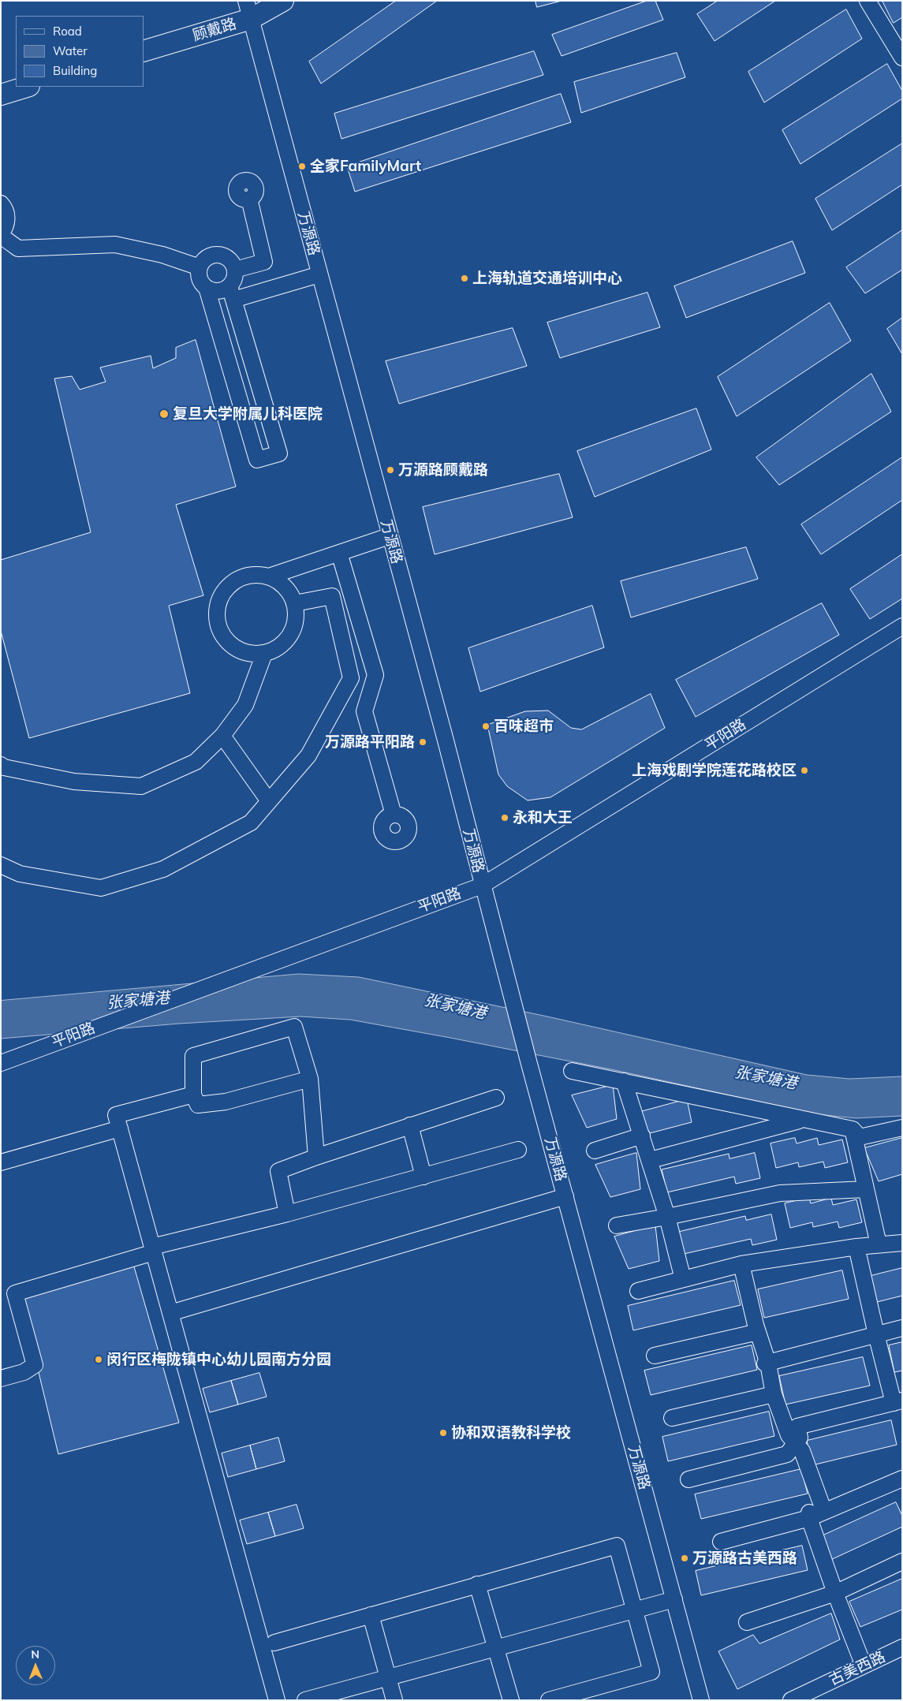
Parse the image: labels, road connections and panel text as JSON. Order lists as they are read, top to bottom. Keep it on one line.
{"streets":{"main road":["顾戴路"],"street":["万源路","平阳路","古美西路"]},"crossings":[["顾戴路","万源路"],["万源路","平阳路"]],"water":["张家塘港"],"places":["全家FamilyMart","上海轨道交通培训中心","复旦大学附属儿科医院","万源路顾戴路","百味超市","万源路平阳路","上海戏剧学院莲花路校区","永和大王","闵行区梅陇镇中心幼儿园南方分园","协和双语教科学校","万源路古美西路"],"legend":["Road","Water","Building"],"north":"top"}
